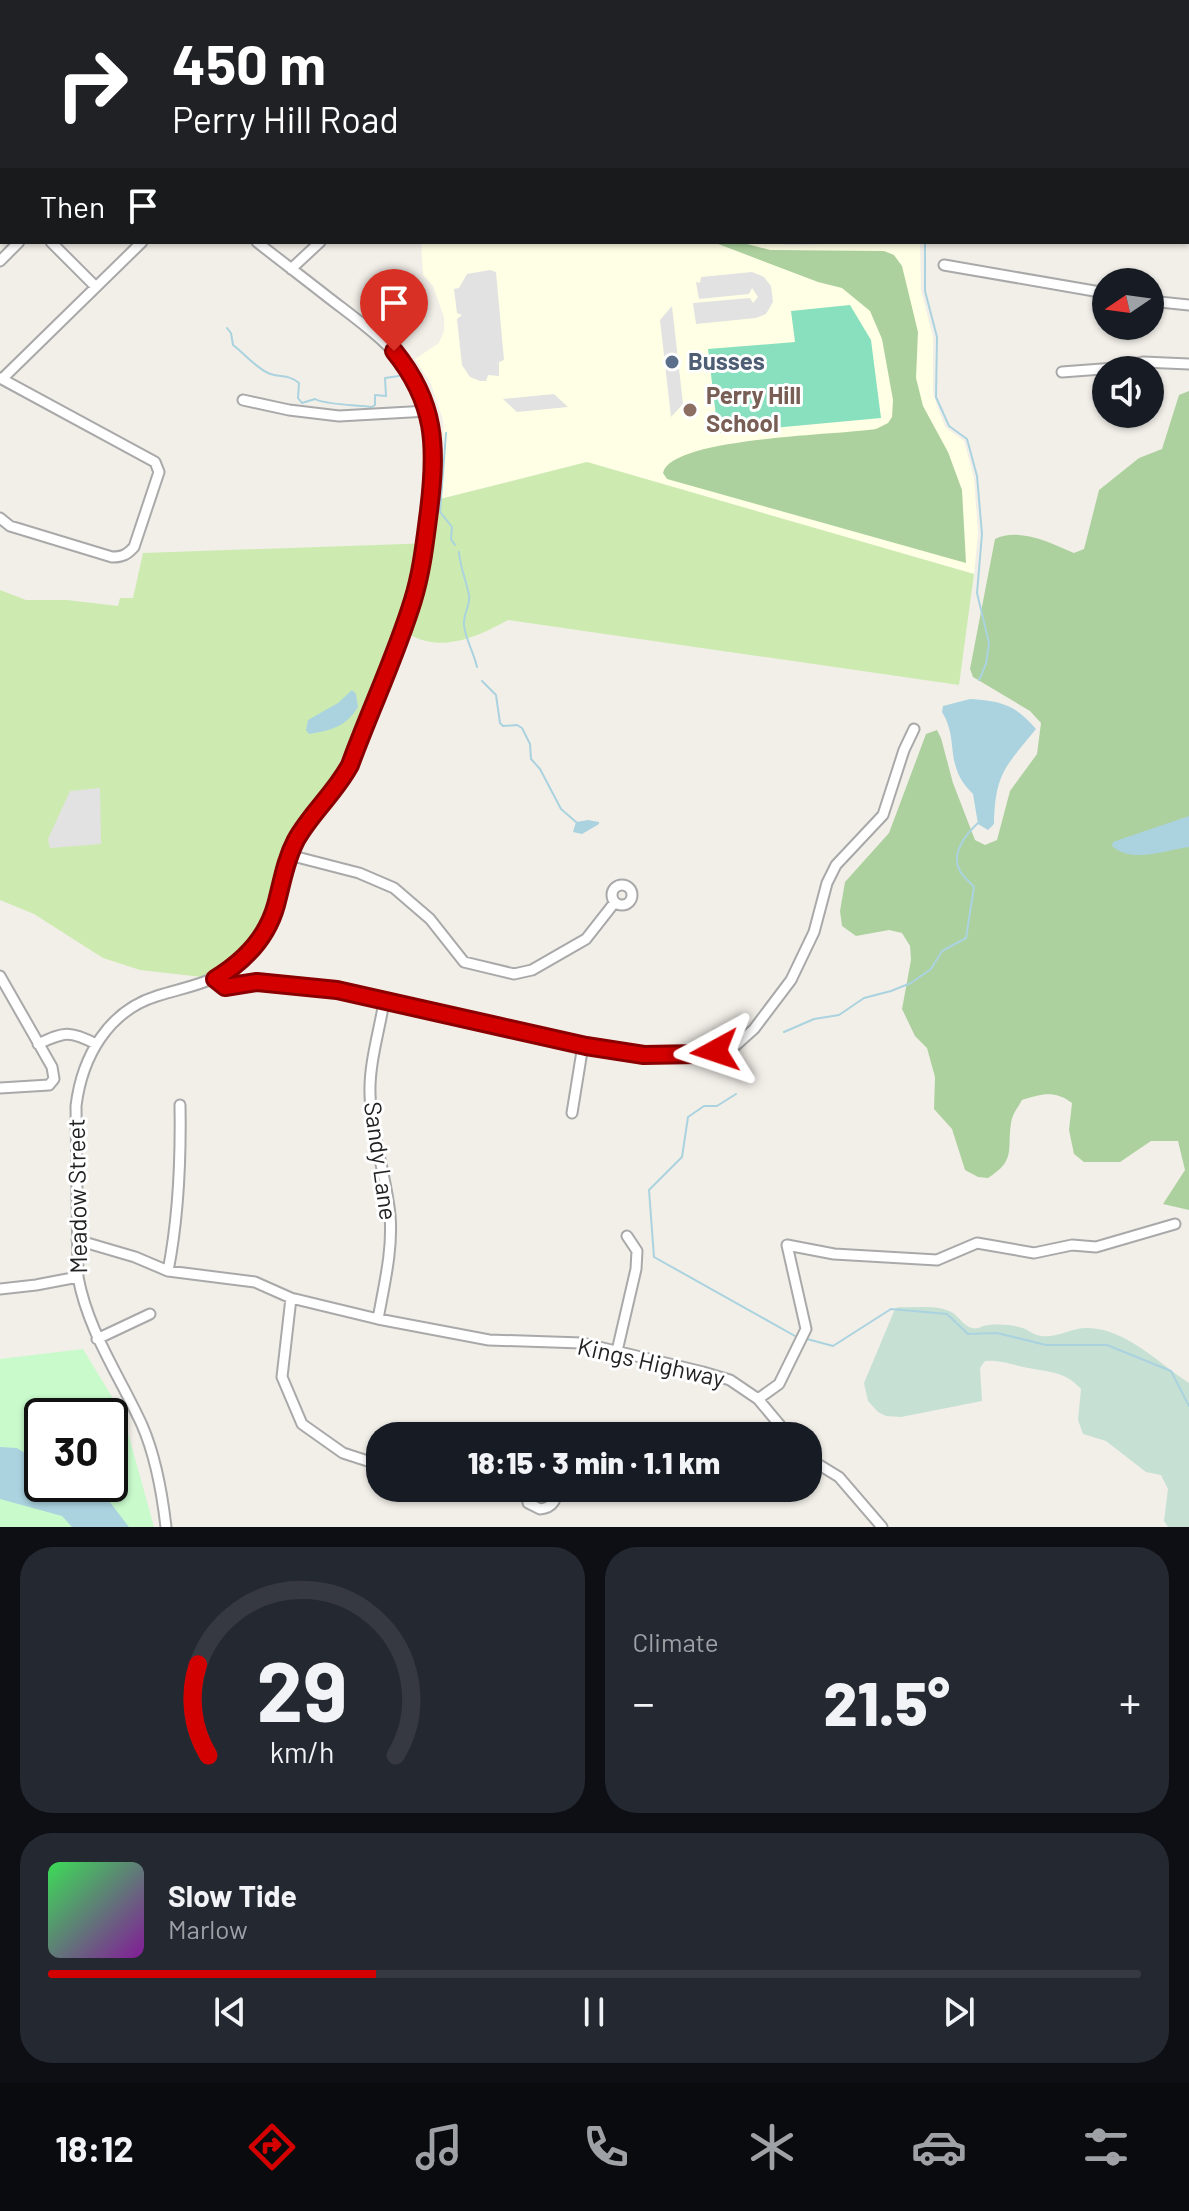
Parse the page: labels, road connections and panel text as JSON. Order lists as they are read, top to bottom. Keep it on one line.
{"streets":{"street":["Sandy Lane","Meadow Street","Kings Highway"]},"crossings":[["Sandy Lane","Kings Highway"],["Meadow Street","Kings Highway"]],"places":["Busses","Perry Hill School"],"north":"left","page":{"turn":["450 m","Perry Hill Road"],"then":"Then","limit":"30","trip":"18:15 · 3 min · 1.1 km","tile":"Climate","heat":["−","21.5°","+"],"song":["Slow Tide","Marlow"],"tabs":"18:12","gauge":["29","km/h"]}}
